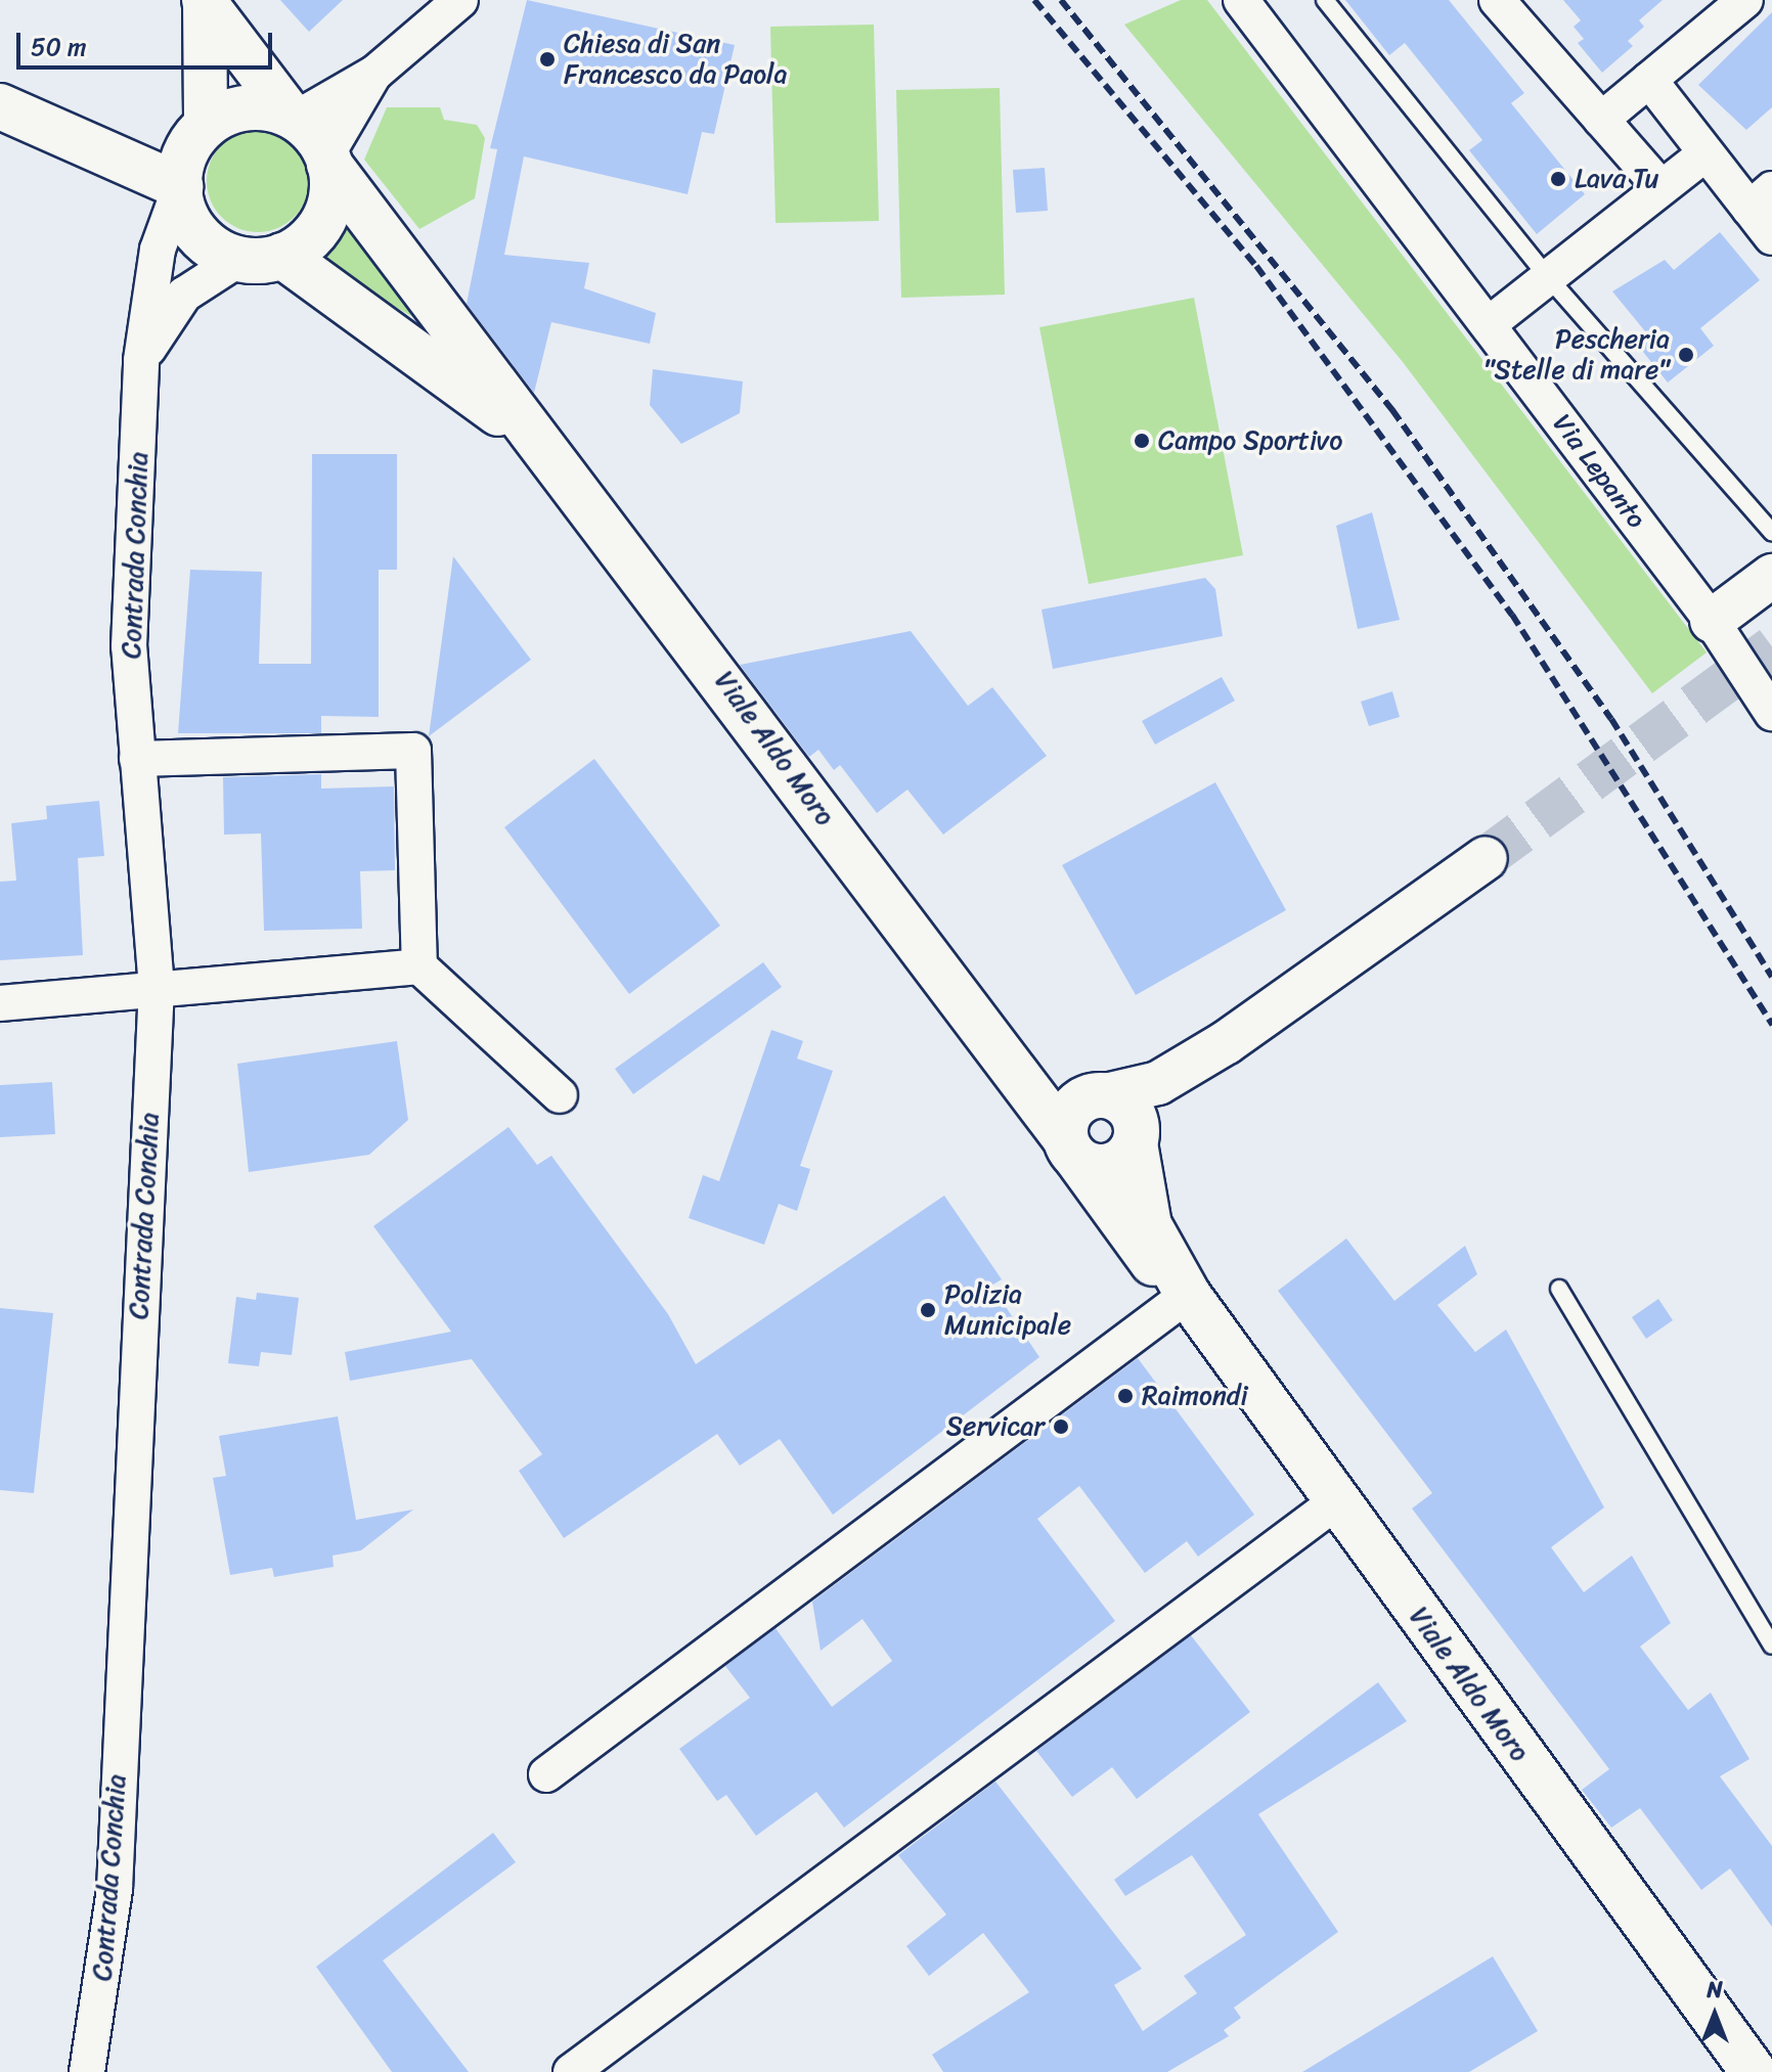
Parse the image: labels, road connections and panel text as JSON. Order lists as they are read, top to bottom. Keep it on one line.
{"streets":{"main road":["Viale Aldo Moro"],"street":["Via Lepanto","Contrada Conchia"]},"crossings":[["Contrada Conchia","Viale Aldo Moro"]],"places":["Chiesa di San Francesco da Paola","Lava Tu","Pescheria \"Stelle di mare\"","Campo Sportivo","Polizia Municipale","Raimondi","Servicar"],"scale_bar":"50 m","north":"top"}
